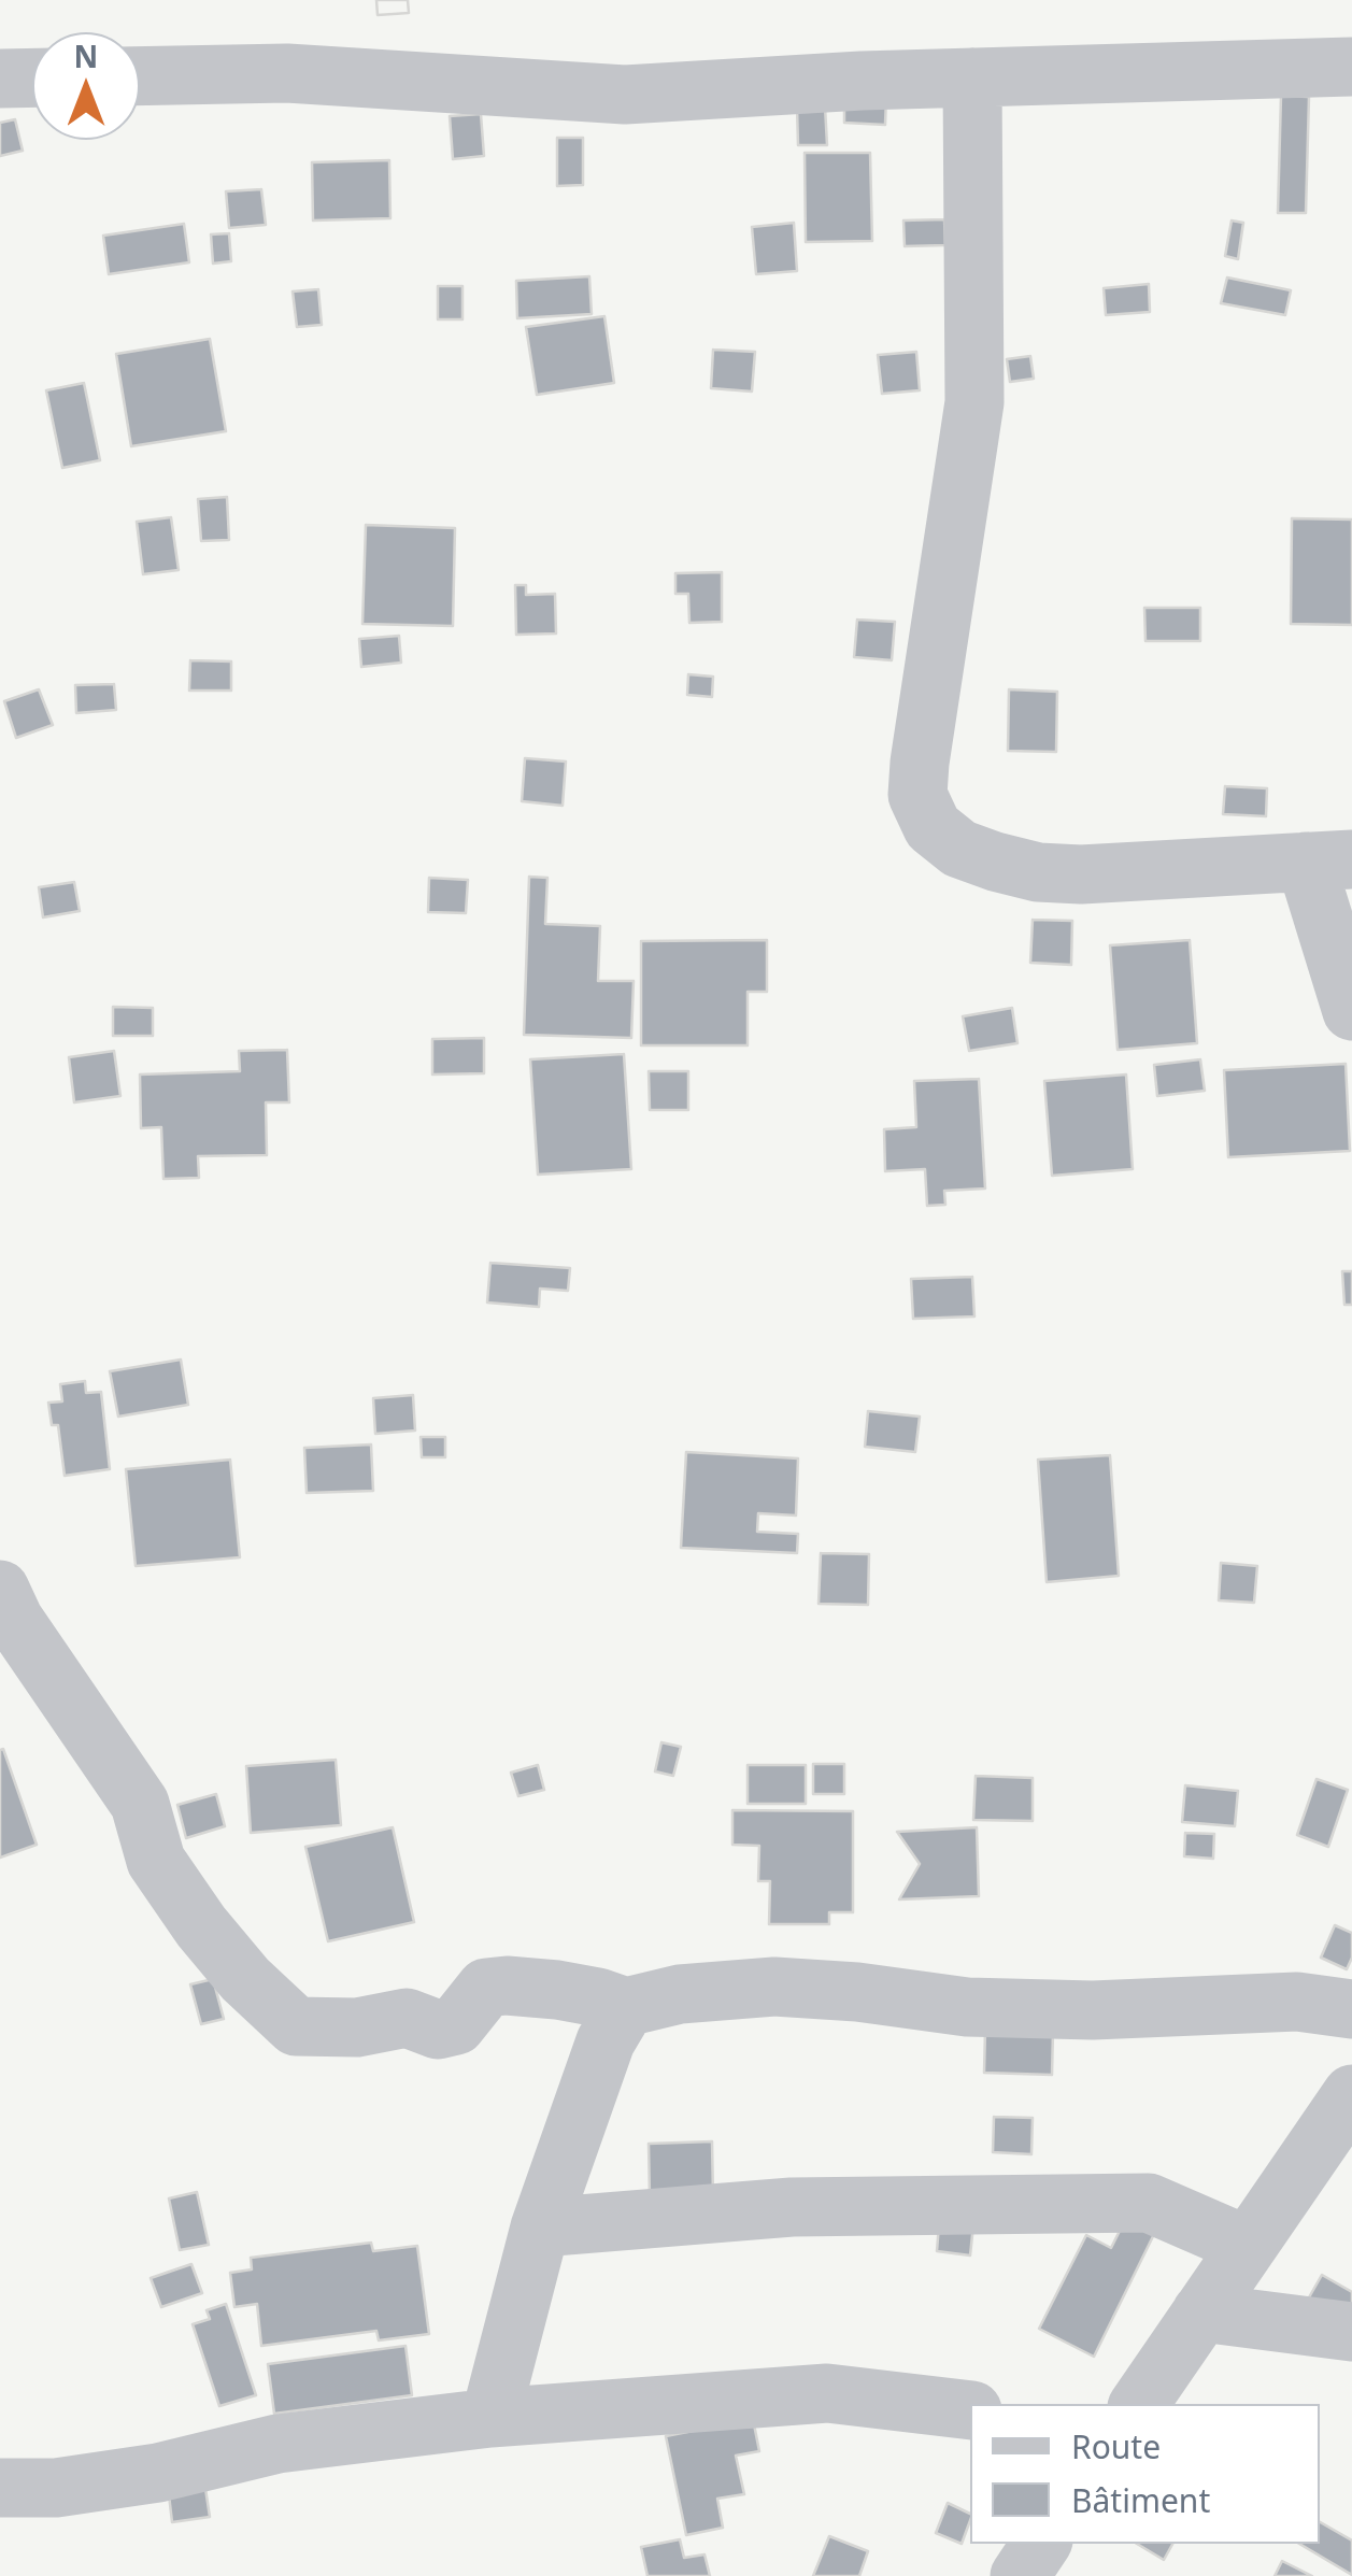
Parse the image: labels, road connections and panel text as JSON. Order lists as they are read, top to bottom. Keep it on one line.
{"legend":["Route","Bâtiment"],"north":"top"}
